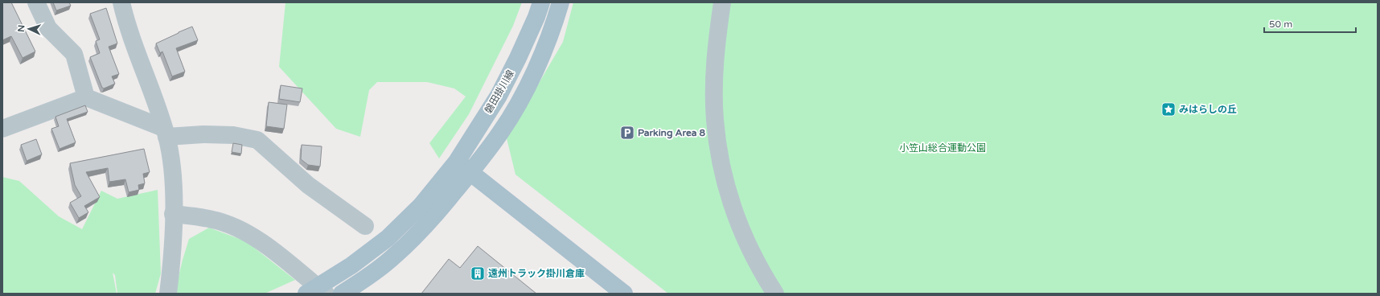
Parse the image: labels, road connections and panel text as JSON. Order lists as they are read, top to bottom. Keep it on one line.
{"streets":{"main road":["磐田掛川線"]},"parks":["小笠山総合運動公園"],"places":{"place":["みはらしの丘"],"parking":["Parking Area 8"],"building":["遠州トラック掛川倉庫"]},"scale_bar":"50 m","north":"left"}
